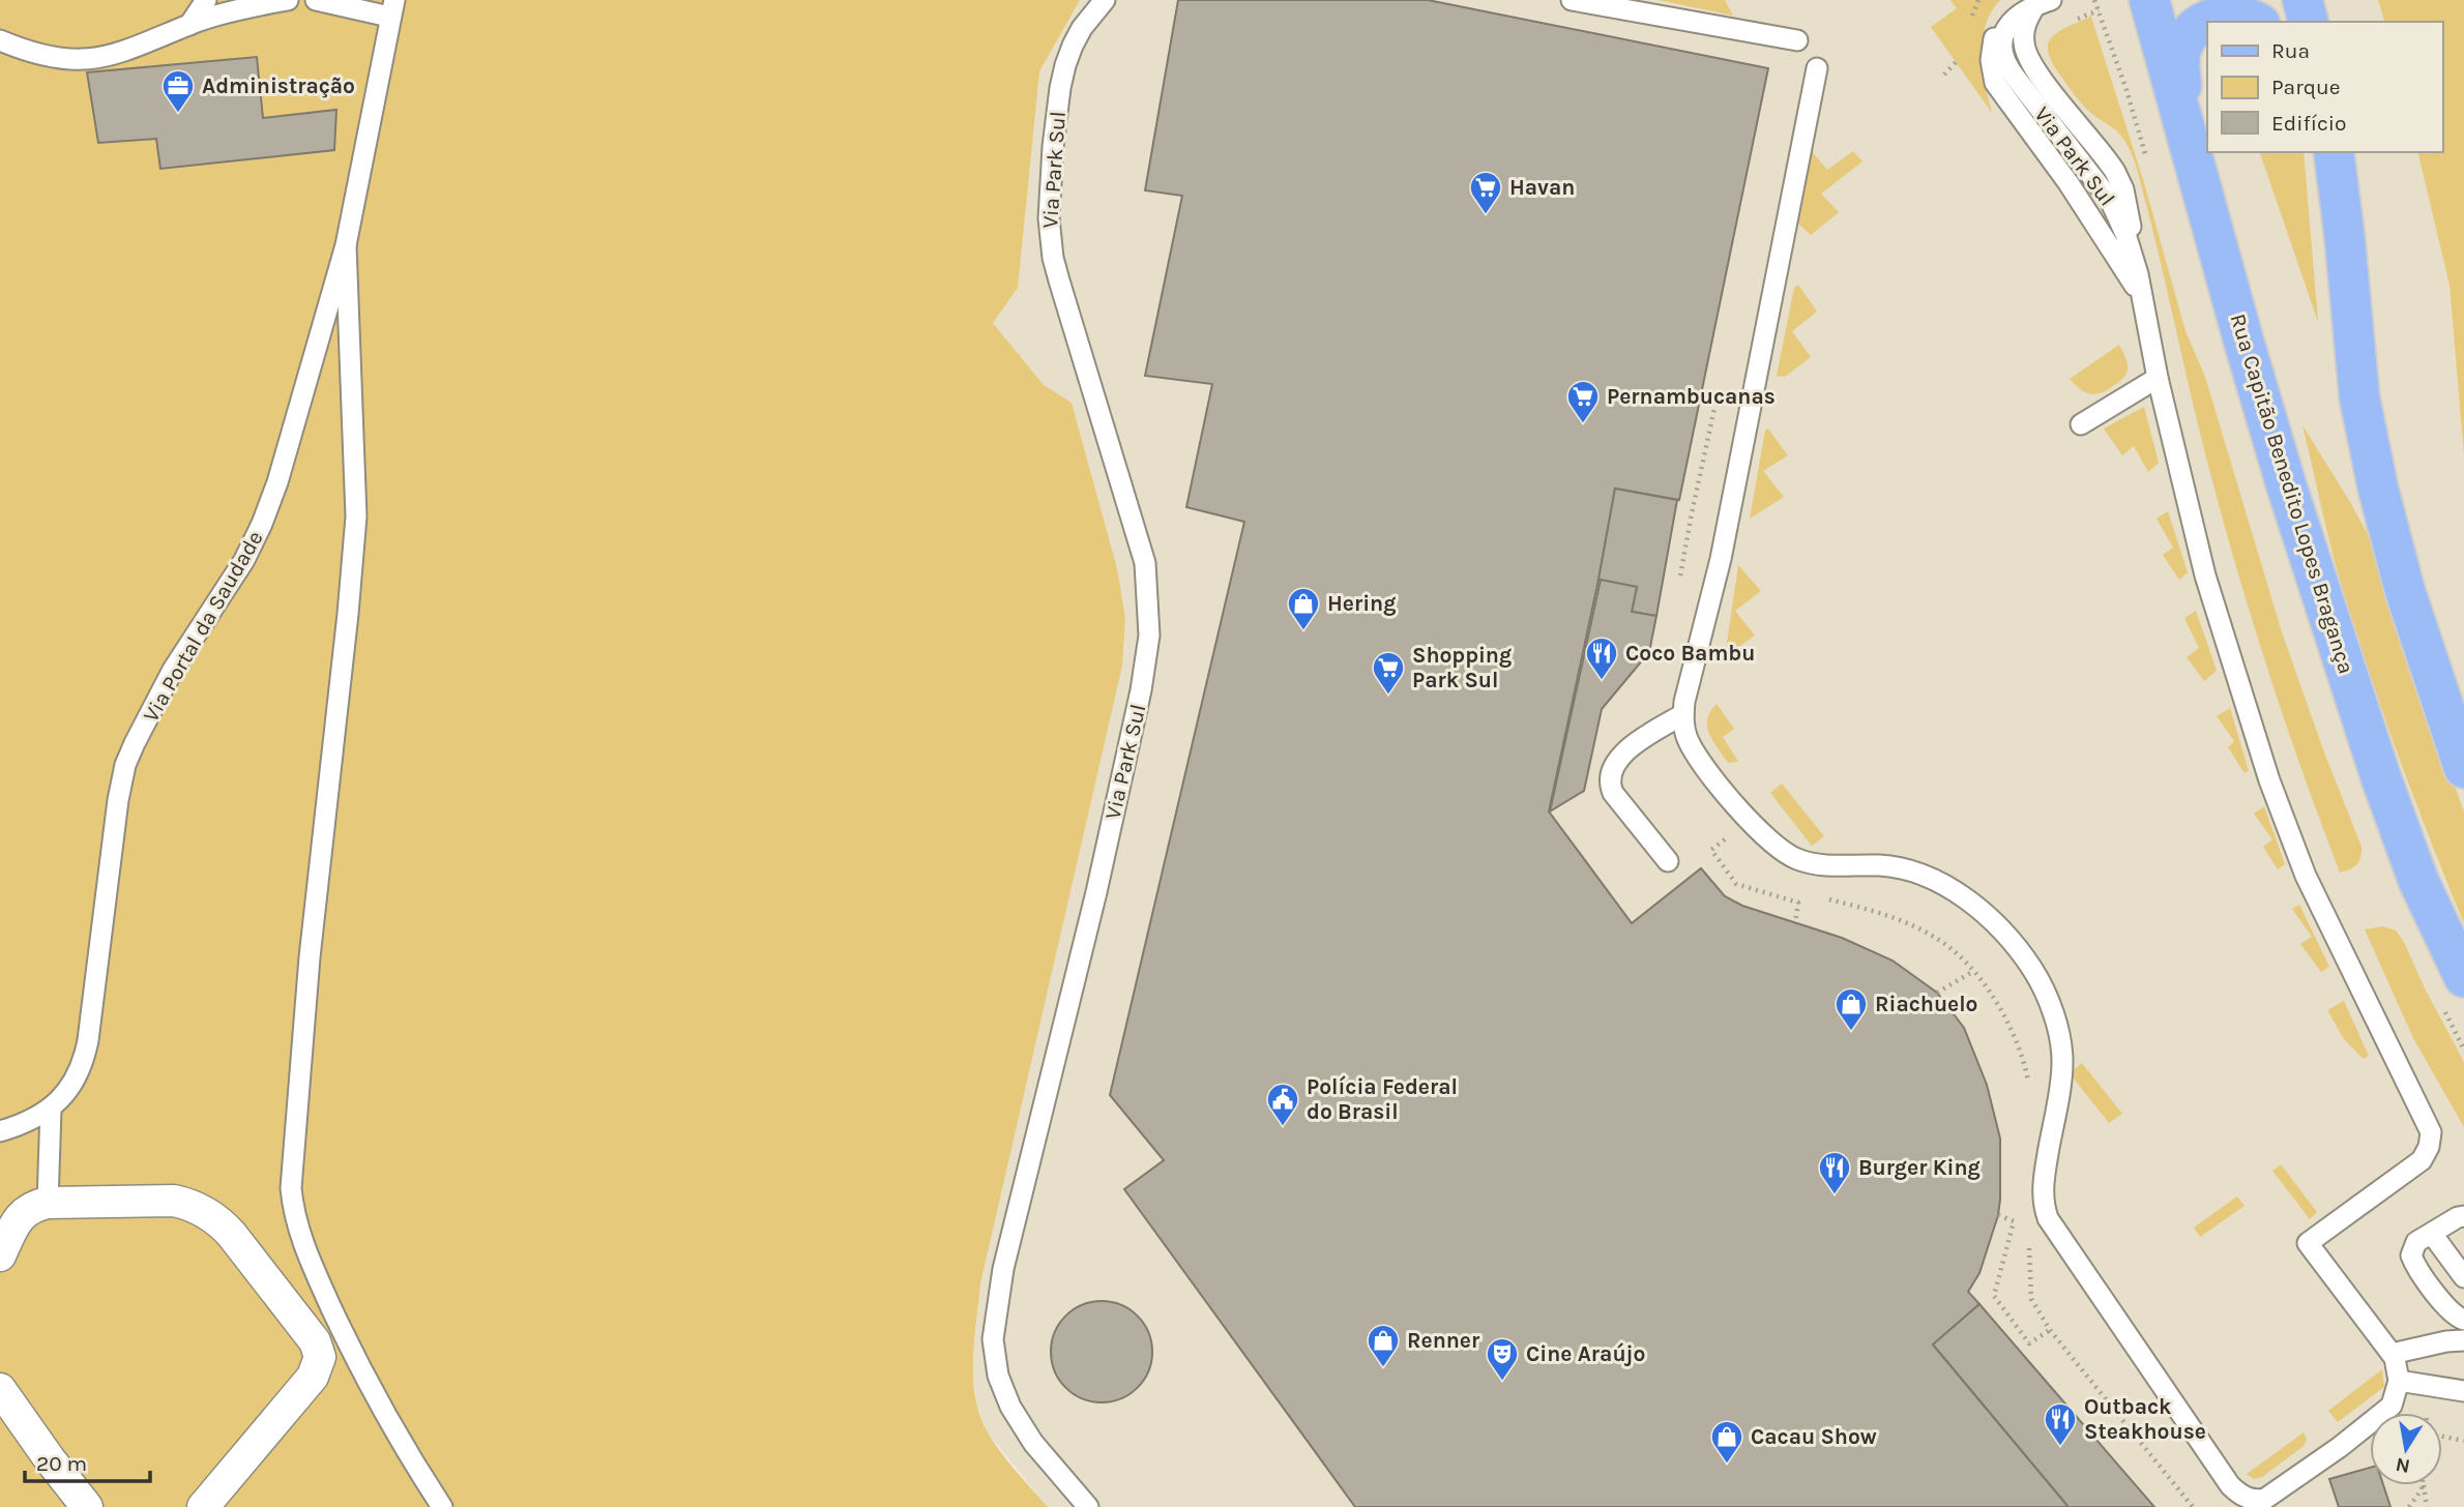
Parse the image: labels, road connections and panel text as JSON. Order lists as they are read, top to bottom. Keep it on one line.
{"streets":{"main road":["Rua Capitão Benedito Lopes Bragança"],"lane":["Via Park Sul","Via Portal da Saudade"]},"places":{"office":["Administração"],"supermarket":["Havan","Pernambucanas","Shopping Park Sul"],"shop":["Hering","Riachuelo","Renner","Cacau Show"],"restaurant":["Coco Bambu","Burger King","Outback Steakhouse"],"public building":["Polícia Federal do Brasil"],"theatre":["Cine Araújo"]},"legend":["Rua","Parque","Edifício"],"scale_bar":"20 m","north":"bottom"}
